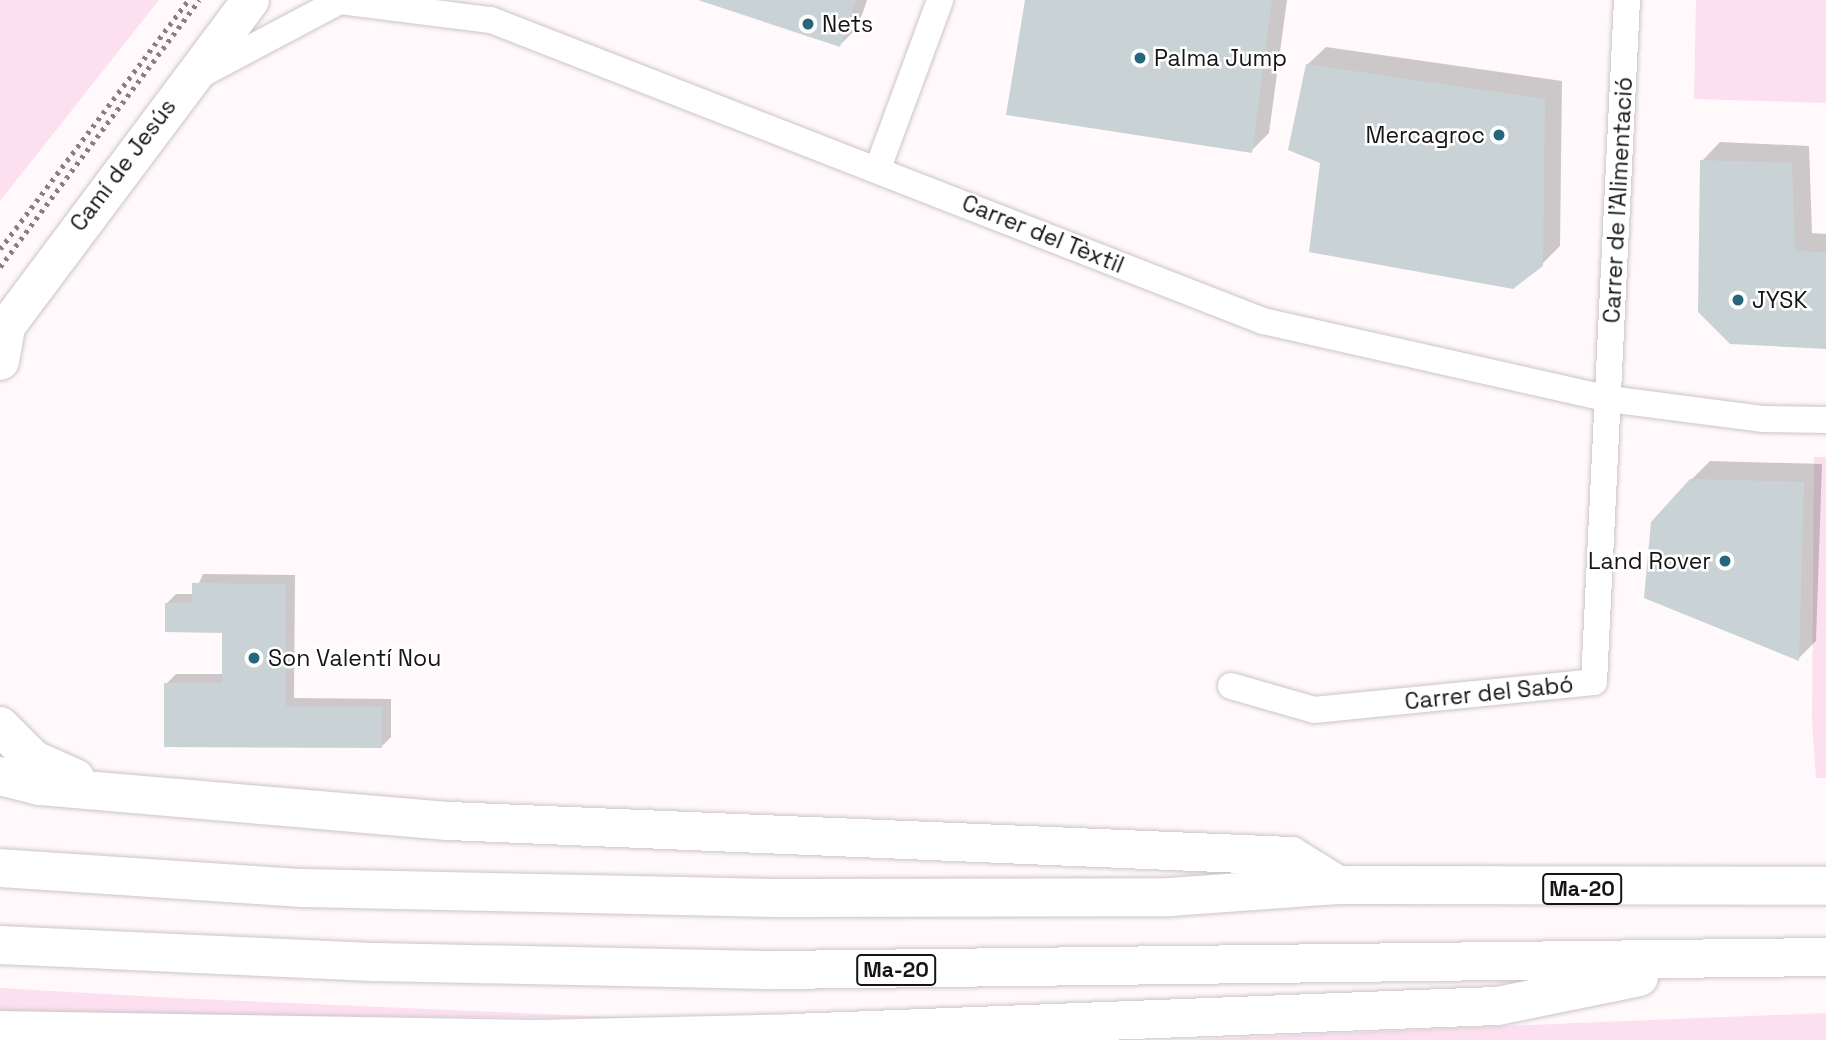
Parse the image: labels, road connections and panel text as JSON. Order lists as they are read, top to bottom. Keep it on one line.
{"streets":{"highway":["Ma-20"],"street":["Camí de Jesús","Carrer de l'Alimentació","Carrer del Tèxtil","Carrer del Sabó"]},"crossings":[["Carrer de l'Alimentació","Carrer del Tèxtil"],["Carrer de l'Alimentació","Carrer del Sabó"],["Carrer del Tèxtil","Carrer del Sabó"]],"places":["Nets","Palma Jump","Mercagroc","JYSK","Land Rover","Son Valentí Nou"]}
